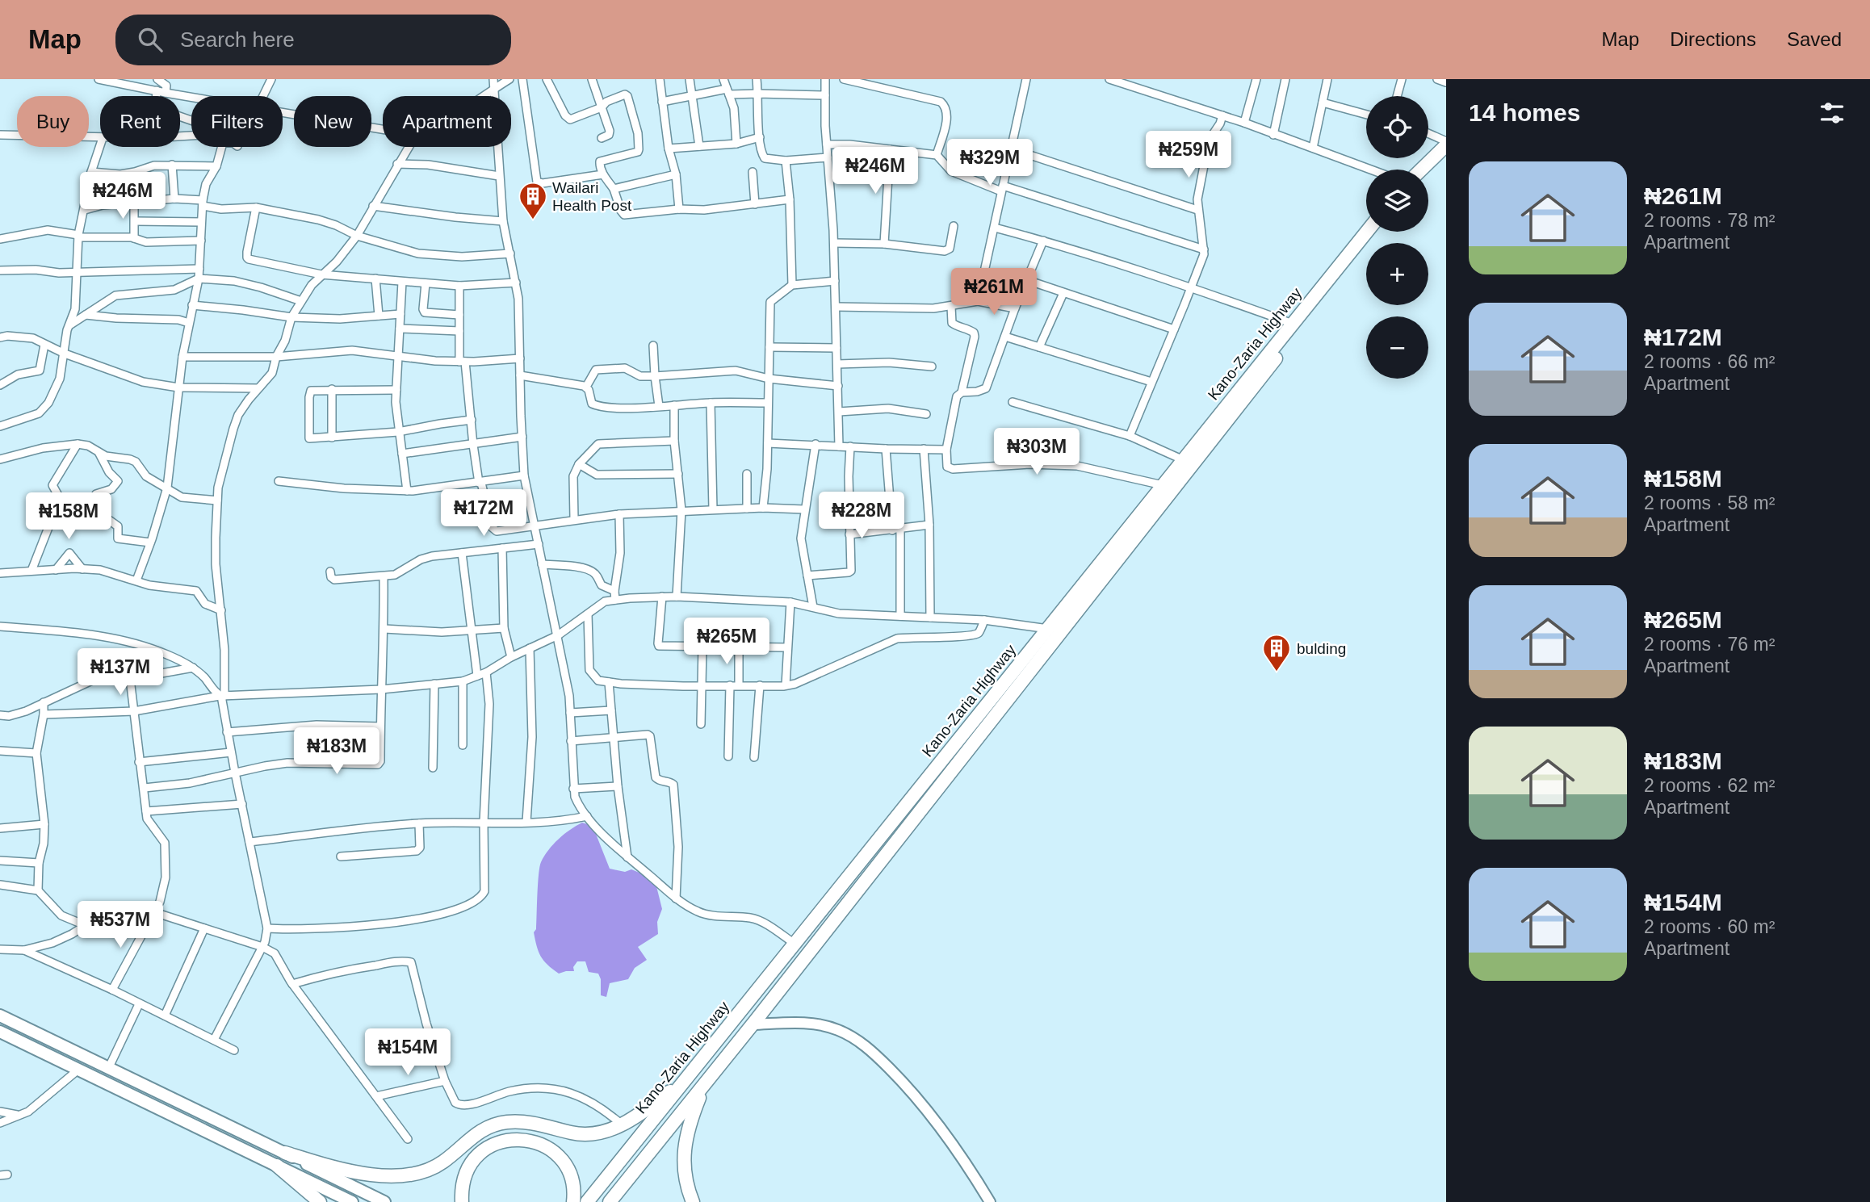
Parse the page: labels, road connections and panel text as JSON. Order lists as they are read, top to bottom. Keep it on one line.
{"streets":{"highway":["Kano-Zaria Highway"]},"places":{"building":["Wailari Health Post","bulding"]},"page":{"header":"Map","search":"Search here","nav":["Map","Directions","Saved"],"heading":"14 homes","map_buttons":["+","−"],"chip":["Buy","Rent","Filters","New","Apartment"],"price":["₦259M","₦329M","₦246M","₦246M","₦261M","₦303M","₦172M","₦228M","₦158M","₦265M","₦137M","₦183M","₦537M","₦154M"],"list":[{"name":"₦261M","note":"2 rooms · 78 m² · Apartment"},{"name":"₦172M","note":"2 rooms · 66 m² · Apartment"},{"name":"₦158M","note":"2 rooms · 58 m² · Apartment"},{"name":"₦265M","note":"2 rooms · 76 m² · Apartment"},{"name":"₦183M","note":"2 rooms · 62 m² · Apartment"},{"name":"₦154M","note":"2 rooms · 60 m² · Apartment"}]}}
